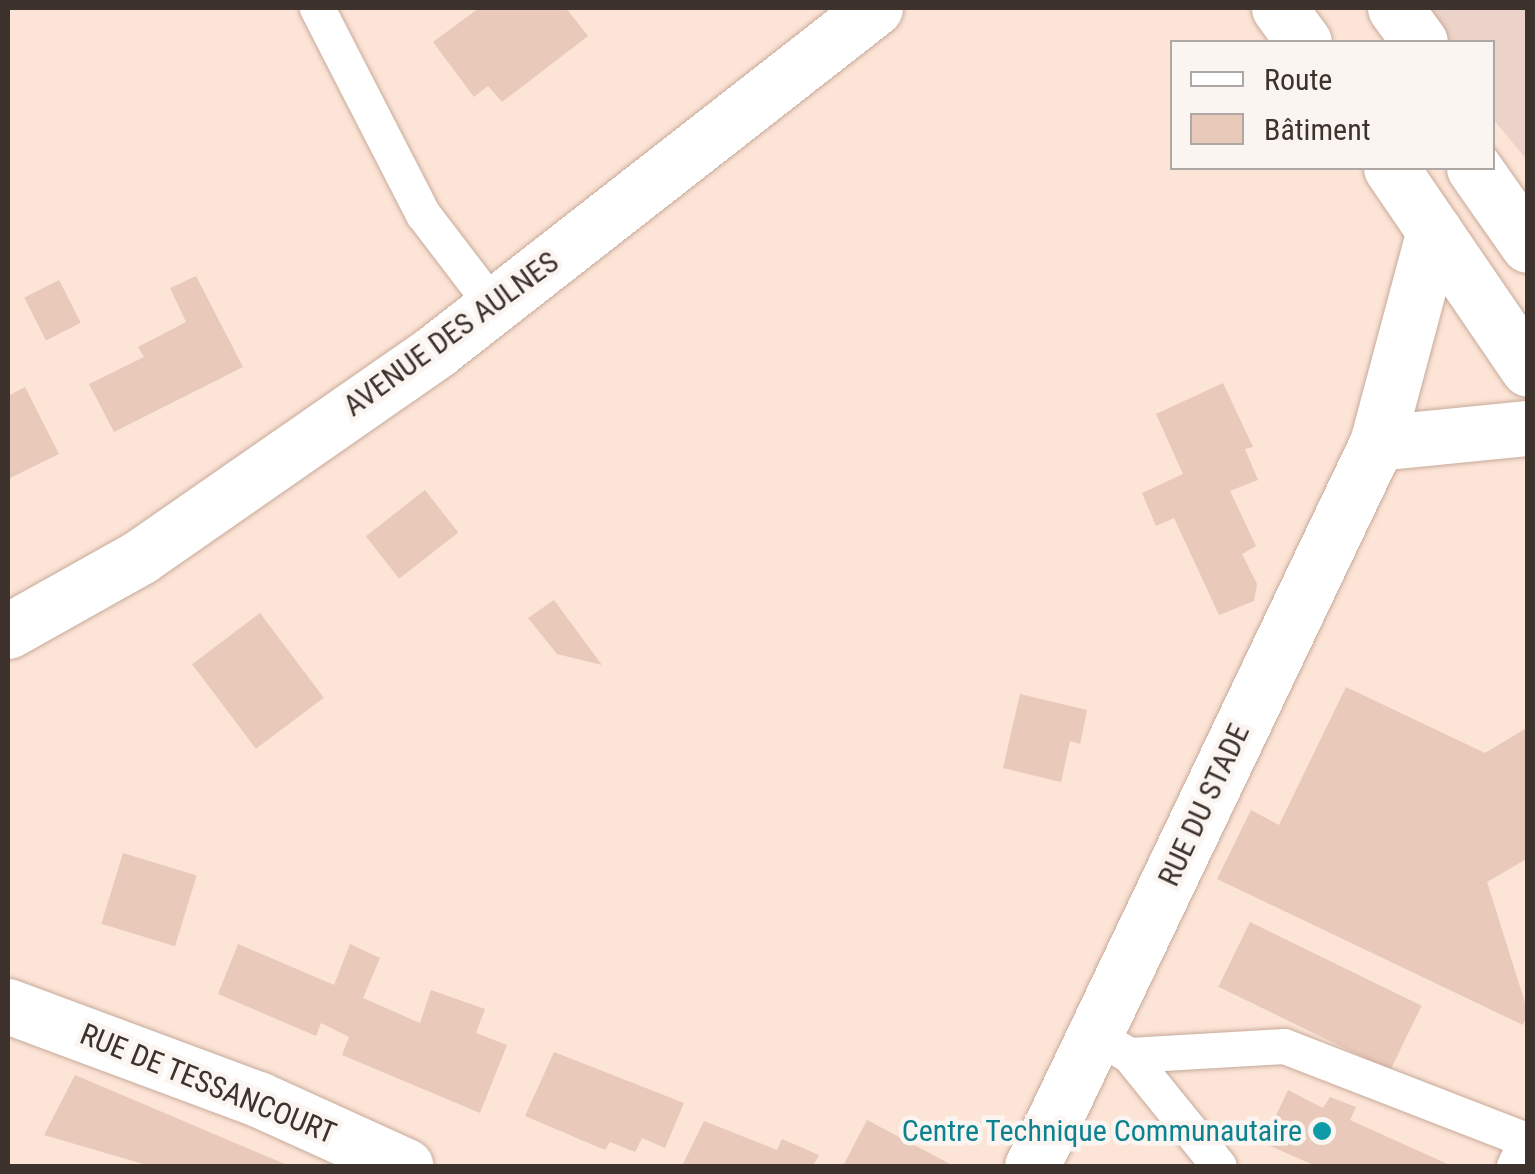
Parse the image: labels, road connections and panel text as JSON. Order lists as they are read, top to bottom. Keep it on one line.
{"streets":{"main road":["AVENUE DES AULNES","RUE DU STADE","RUE DE TESSANCOURT"]},"places":["Centre Technique Communautaire"],"legend":["Route","Bâtiment"]}
